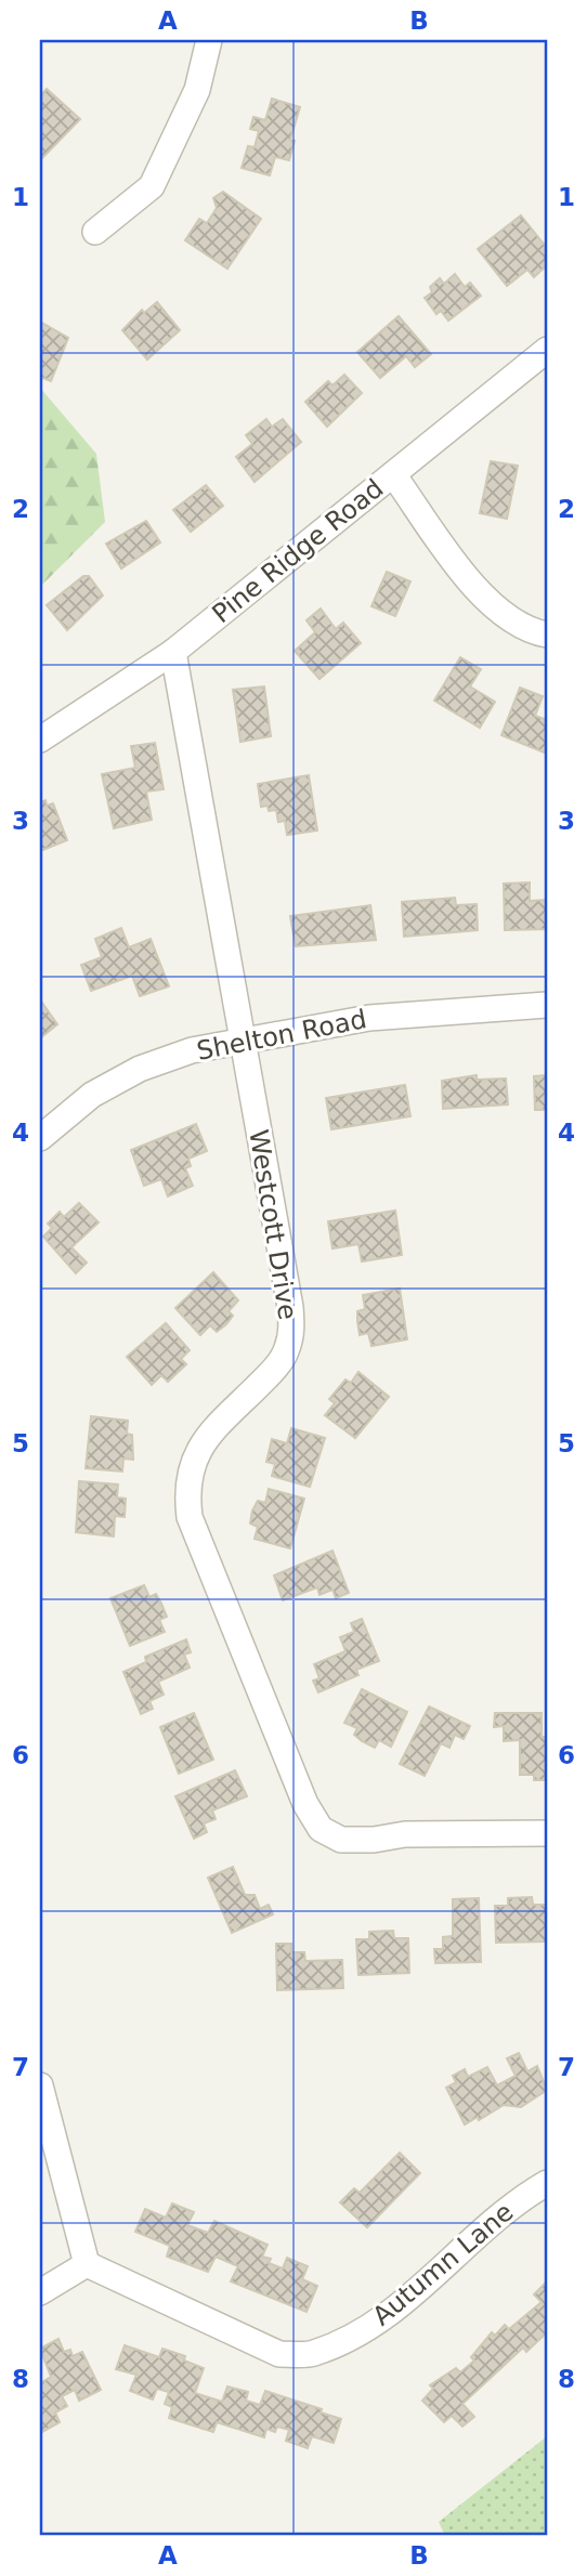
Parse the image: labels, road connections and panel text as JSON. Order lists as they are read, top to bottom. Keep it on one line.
{"streets":{"street":["Pine Ridge Road","Shelton Road","Westcott Drive","Autumn Lane"]},"crossings":[["Pine Ridge Road","Westcott Drive"],["Shelton Road","Westcott Drive"]],"grid":{"columns":["A","B"],"rows":["1","2","3","4","5","6","7","8"]}}
